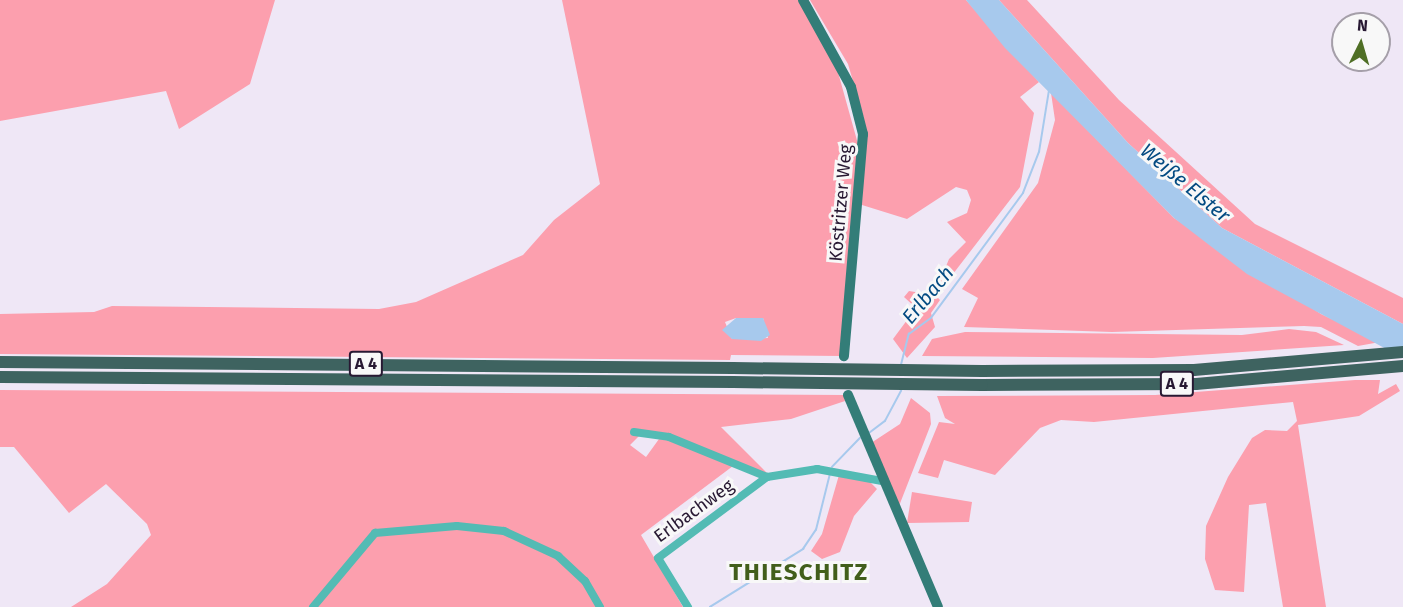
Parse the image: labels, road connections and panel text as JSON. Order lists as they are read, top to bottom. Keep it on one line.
{"streets":{"highway":["A 4"],"main road":["Köstritzer Weg"],"street":["Erlbachweg"]},"districts":["THIESCHITZ"],"water":["Weiße Elster","Erlbach"],"north":"top"}
